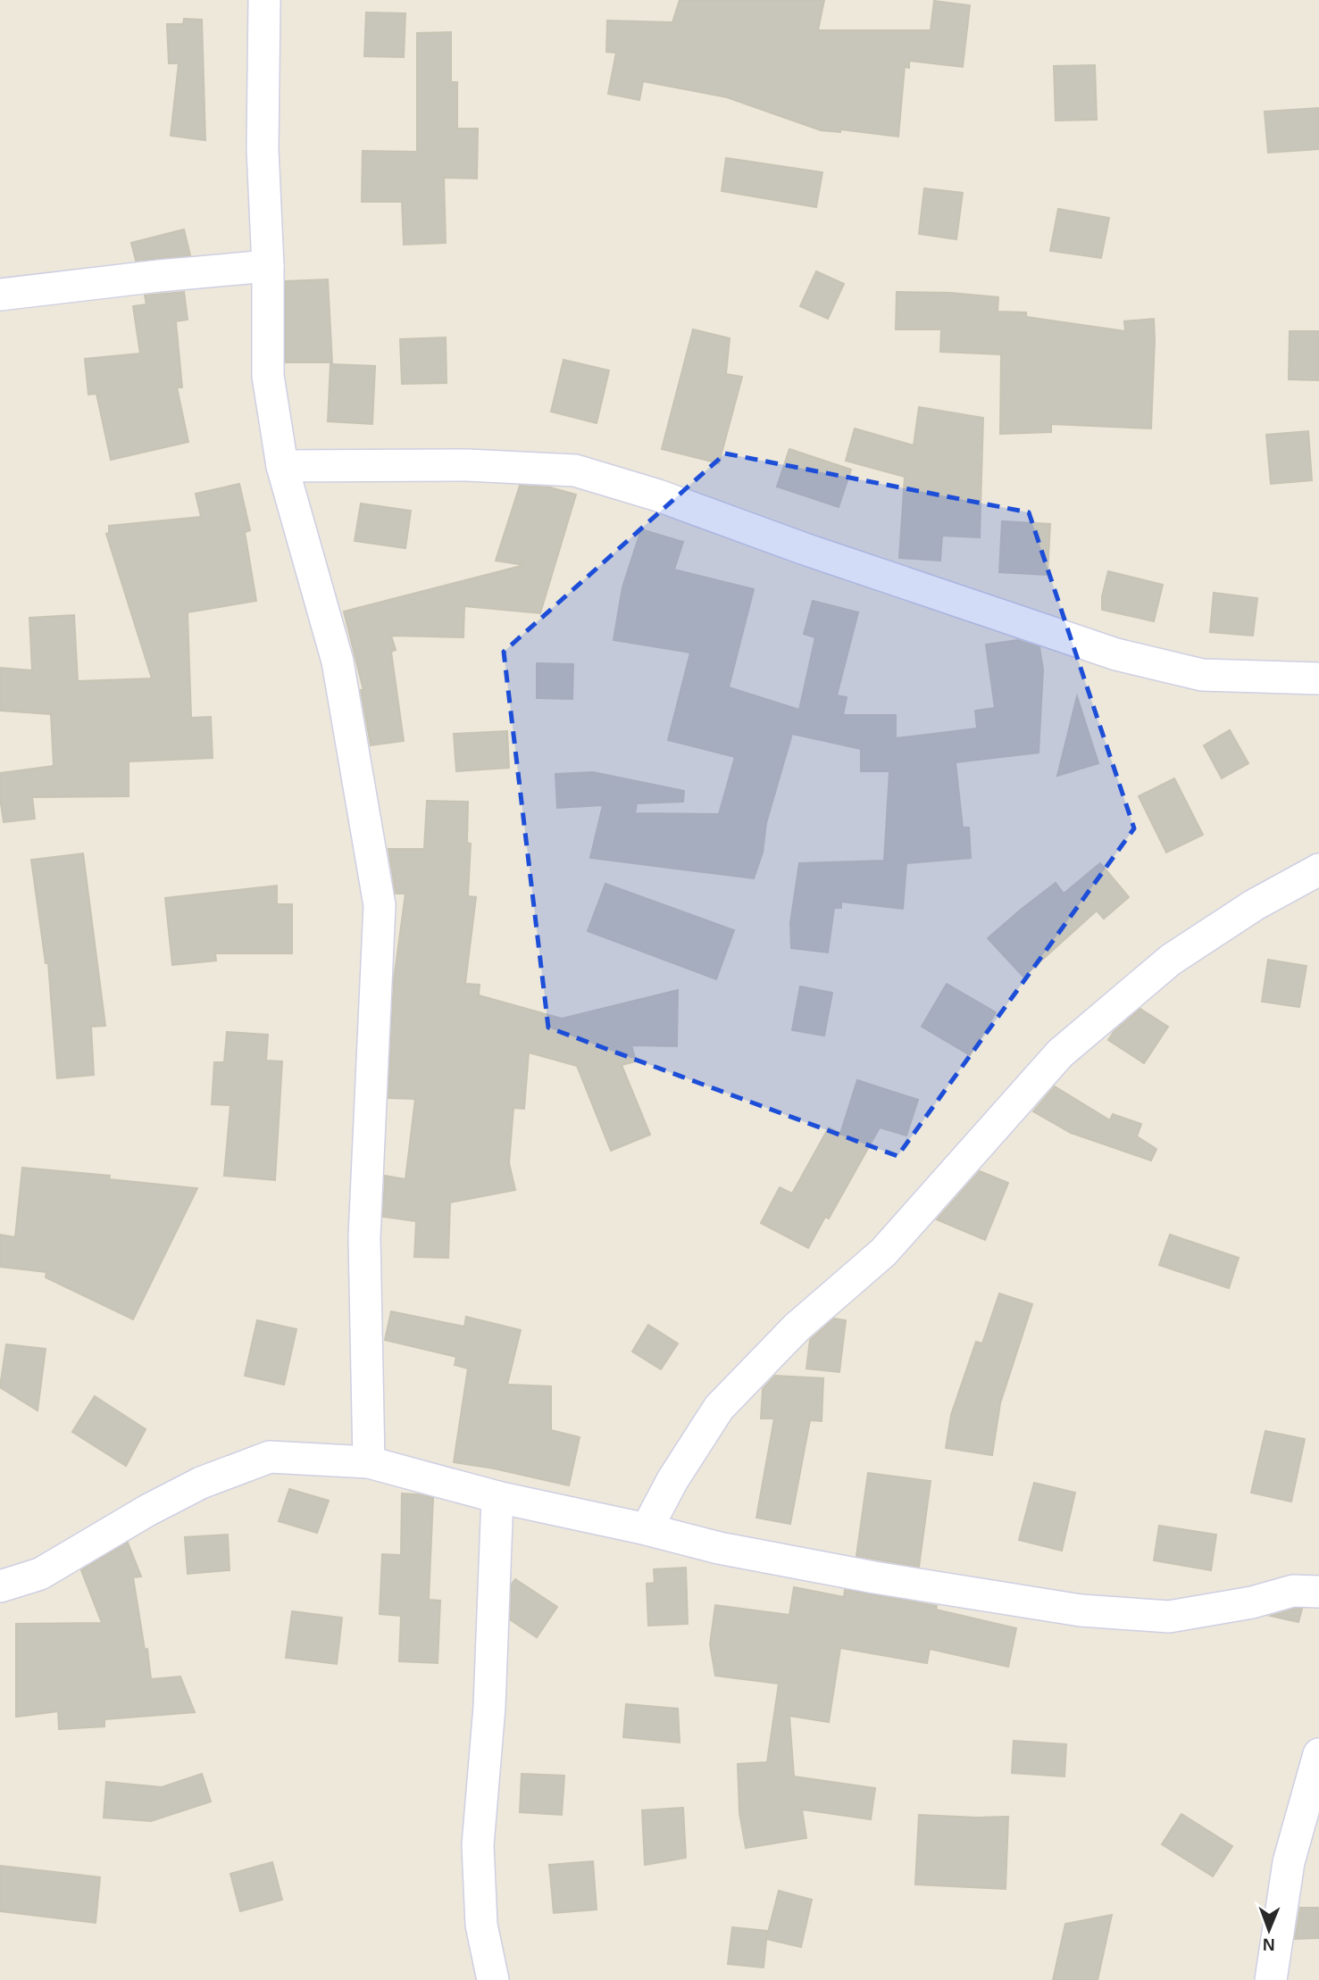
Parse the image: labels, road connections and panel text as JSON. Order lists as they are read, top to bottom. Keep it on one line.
{"north":"bottom"}
